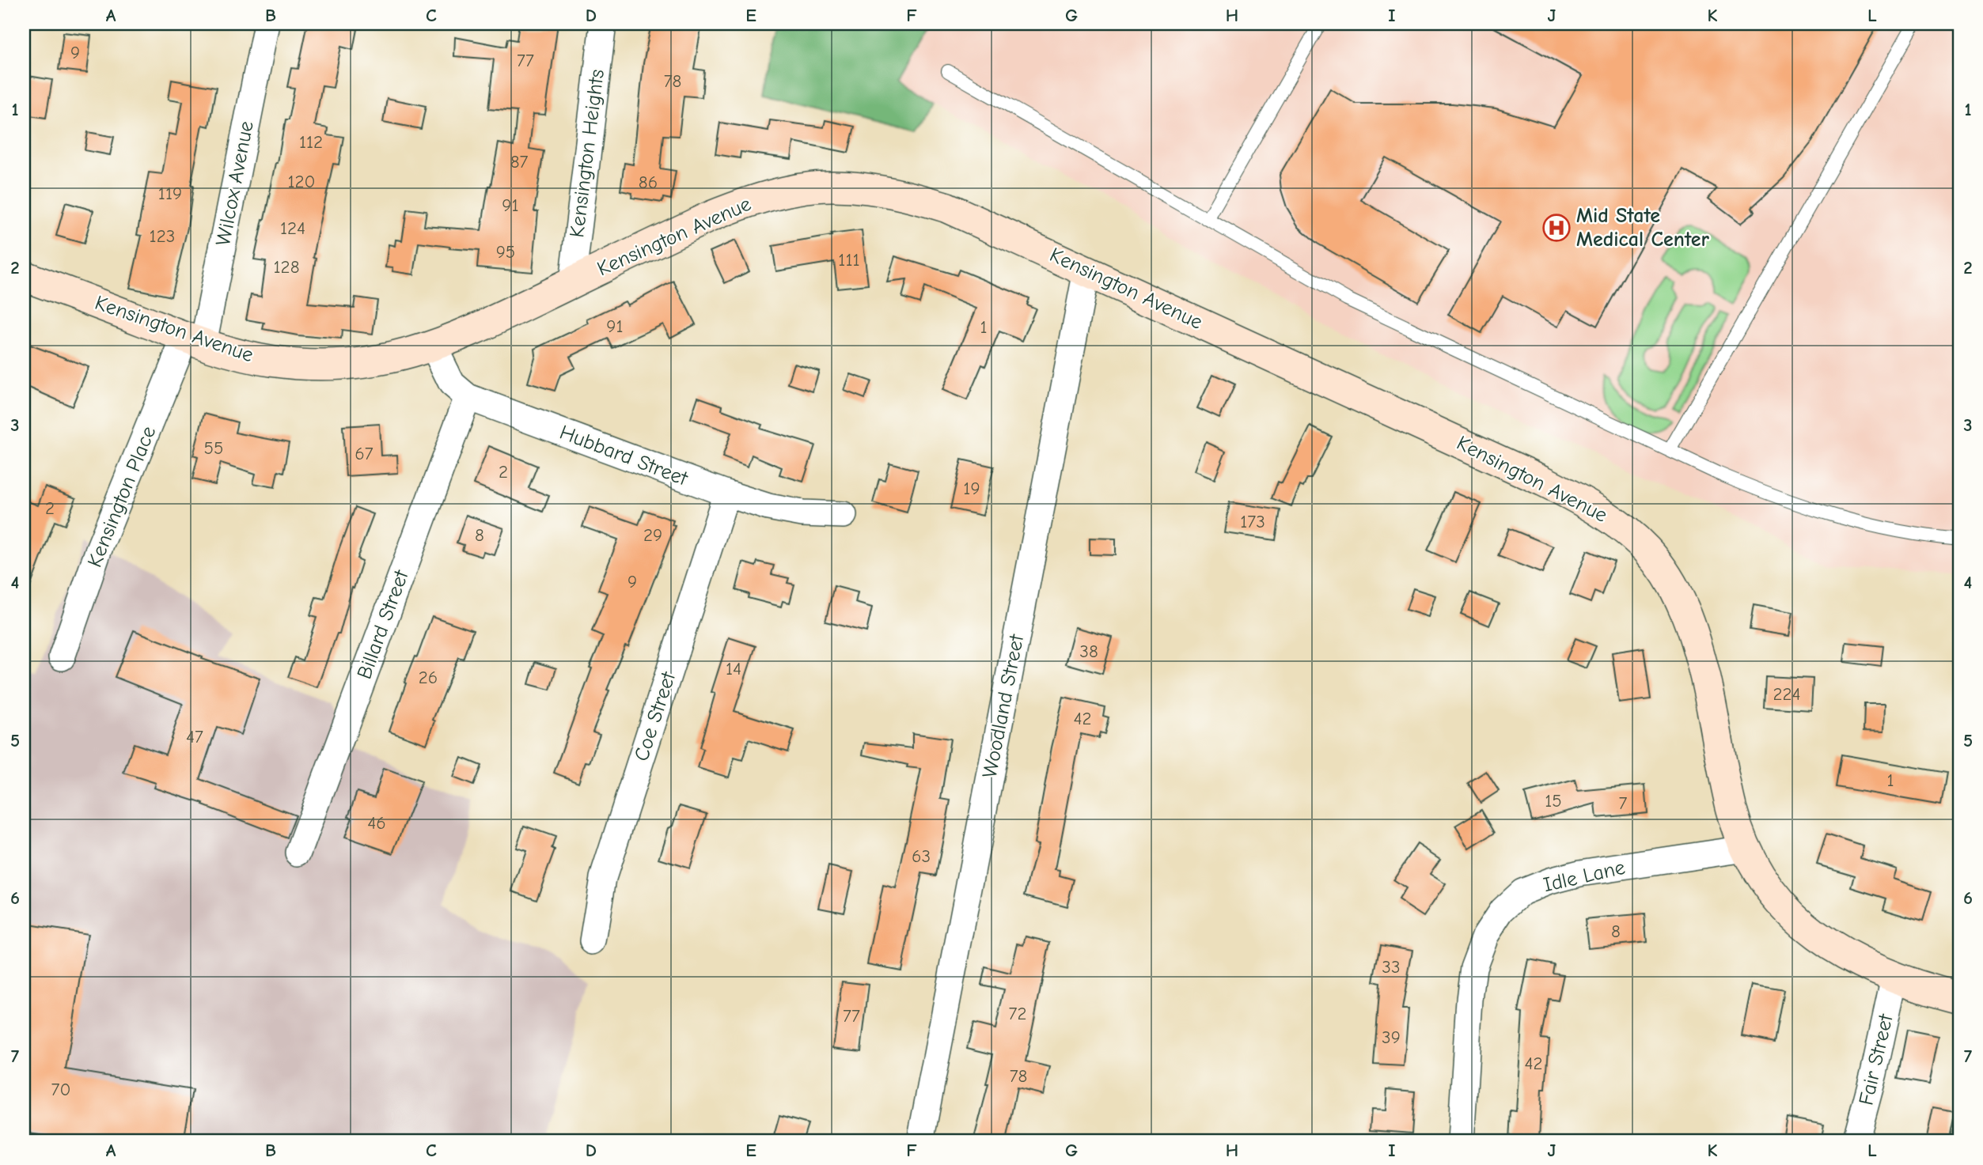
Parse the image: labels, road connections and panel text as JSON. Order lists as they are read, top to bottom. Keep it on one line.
{"streets":{"main road":["Kensington Avenue"],"street":["Kensington Heights","Wilcox Avenue","Hubbard Street","Kensington Place","Billard Street","Woodland Street","Coe Street","Idle Lane","Fair Street"]},"crossings":[["Kensington Heights","Kensington Avenue"],["Wilcox Avenue","Kensington Avenue"],["Wilcox Avenue","Kensington Place"],["Kensington Avenue","Hubbard Street"],["Kensington Avenue","Kensington Place"],["Kensington Avenue","Woodland Street"],["Kensington Avenue","Idle Lane"],["Kensington Avenue","Fair Street"],["Hubbard Street","Billard Street"],["Hubbard Street","Coe Street"]],"places":{"hospital":["Mid State Medical Center"]},"house_numbers":["9","77","78","112","87","120","86","119","91","124","123","95","111","128","91","1","55","67","2","19","2","173","8","29","9","38","14","26","224","42","47","1","15","7","46","63","8","33","72","77","39","42","78","70"],"grid":{"columns":["A","B","C","D","E","F","G","H","I","J","K","L"],"rows":["1","2","3","4","5","6","7"]}}
